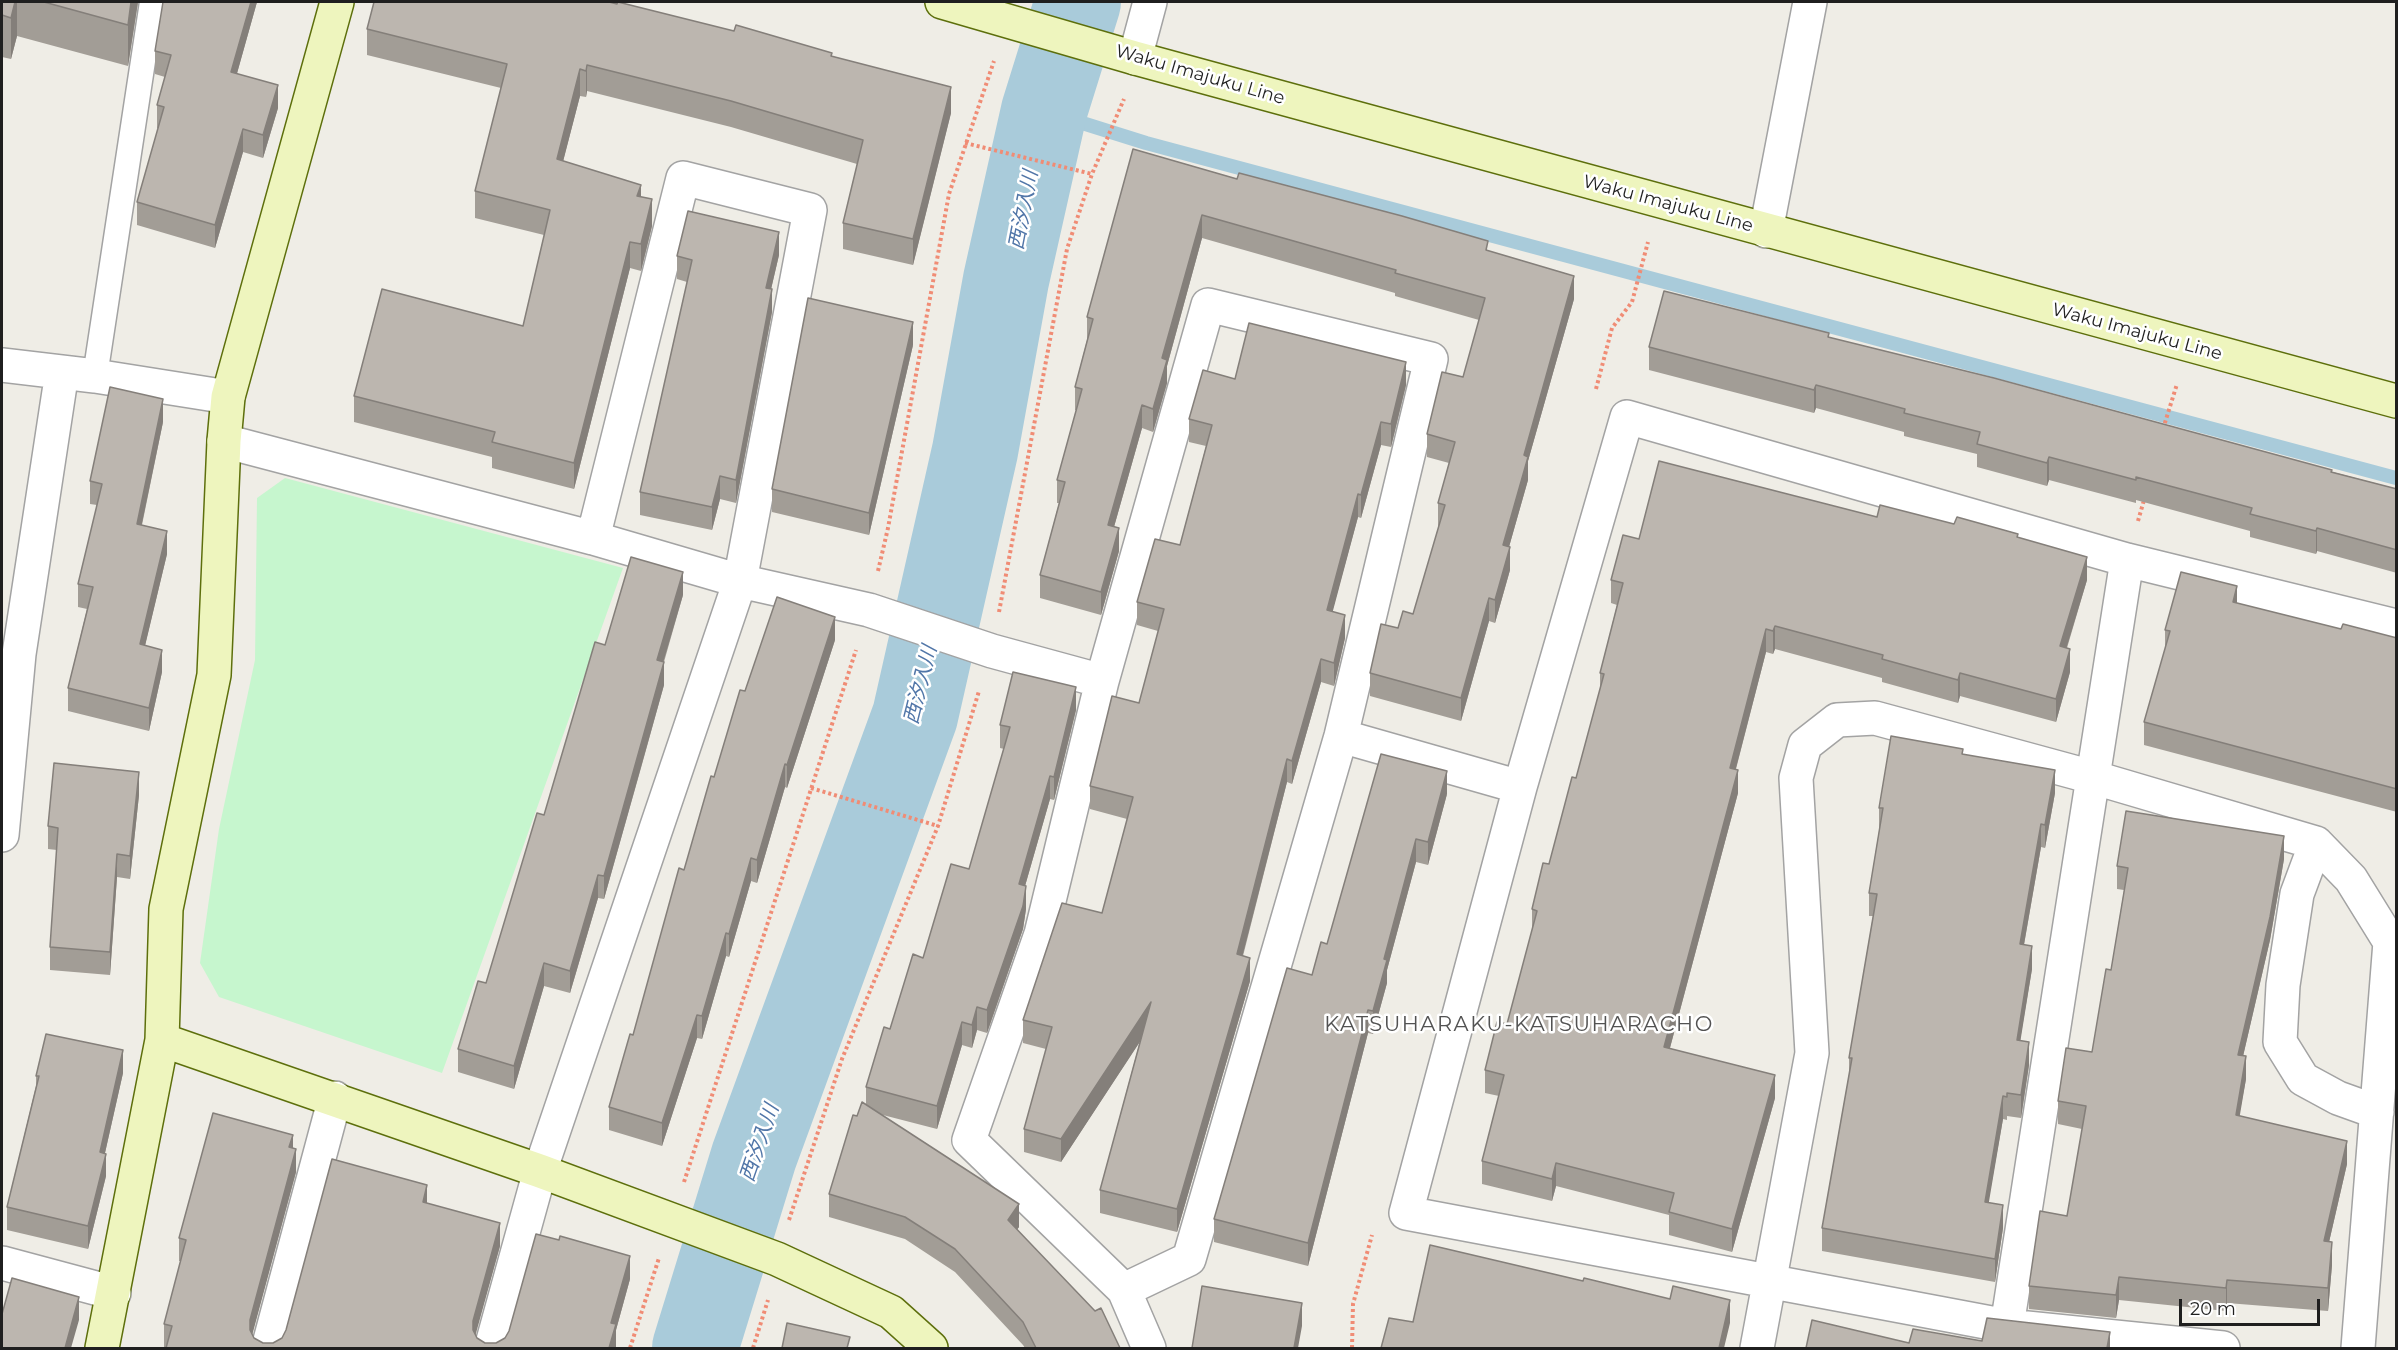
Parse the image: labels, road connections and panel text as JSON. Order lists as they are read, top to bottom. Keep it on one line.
{"streets":{"street":["Waku Imajuku Line"]},"districts":["KATSUHARAKU-KATSUHARACHO"],"water":["西汐入川"],"scale_bar":"20 m"}
